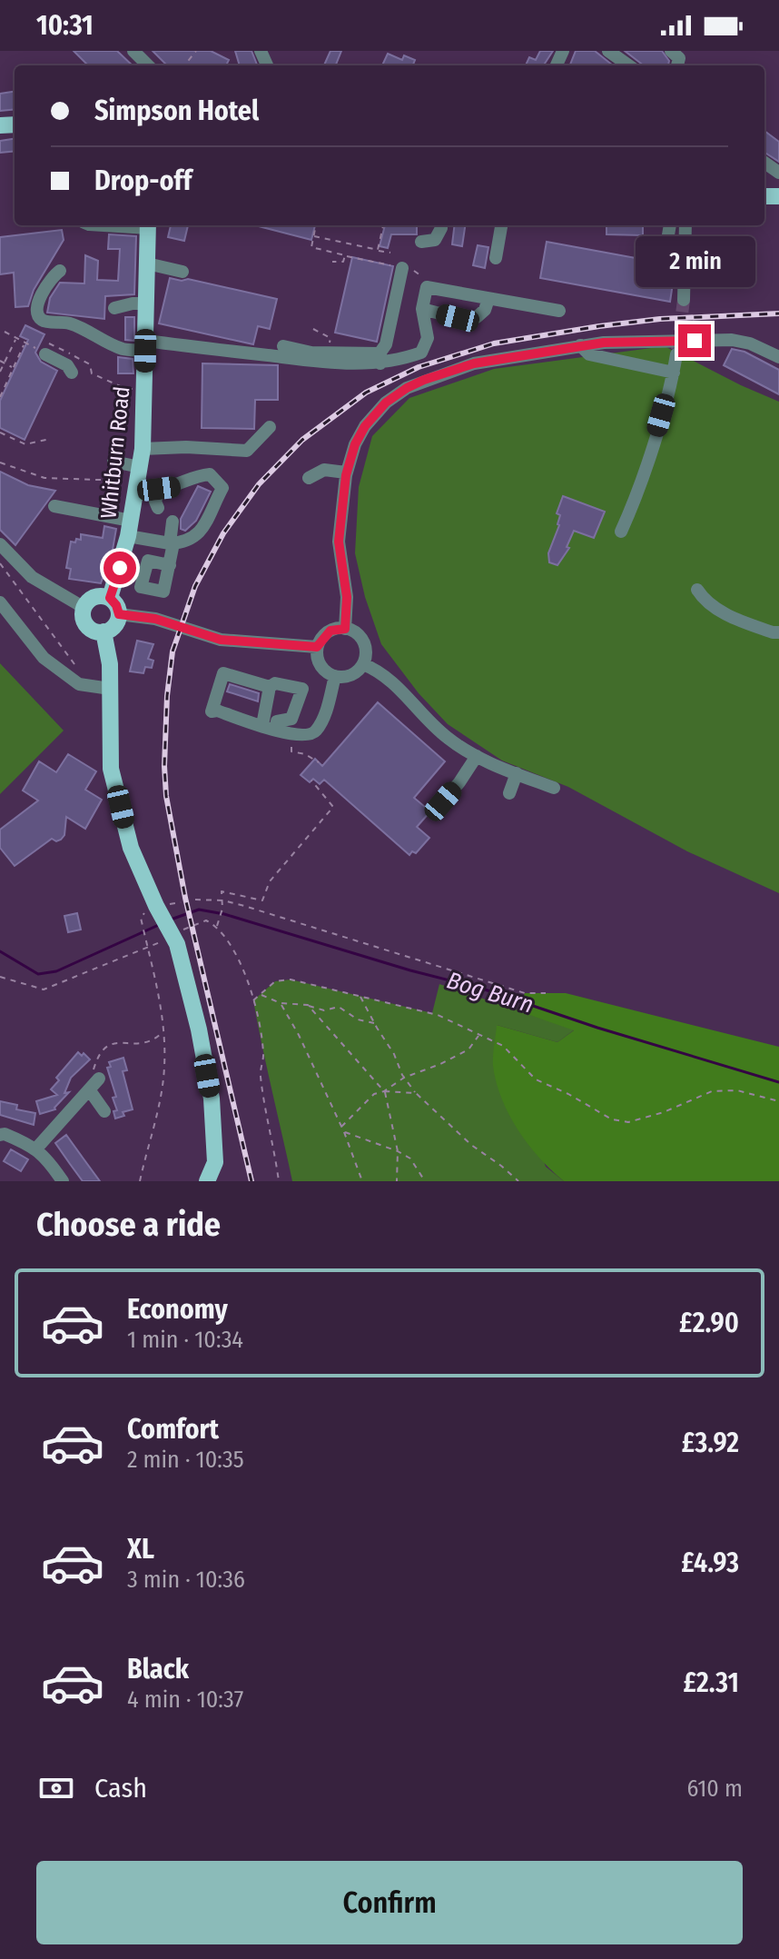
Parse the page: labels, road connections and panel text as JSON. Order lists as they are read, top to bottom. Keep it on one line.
{"streets":{"main road":["Whitburn Road"]},"water":["Bog Burn"],"page":{"status":"10:31","banner":["Simpson Hotel","Drop-off"],"bubble":"2 min","heading":"Choose a ride","list":[{"name":"Economy","note":"1 min · 10:34","value":"£2.90"},{"name":"Comfort","note":"2 min · 10:35","value":"£3.92"},{"name":"XL","note":"3 min · 10:36","value":"£4.93"},{"name":"Black","note":"4 min · 10:37","value":"£2.31"}],"pay":["Cash","610 m"],"buttons":"Confirm"}}
